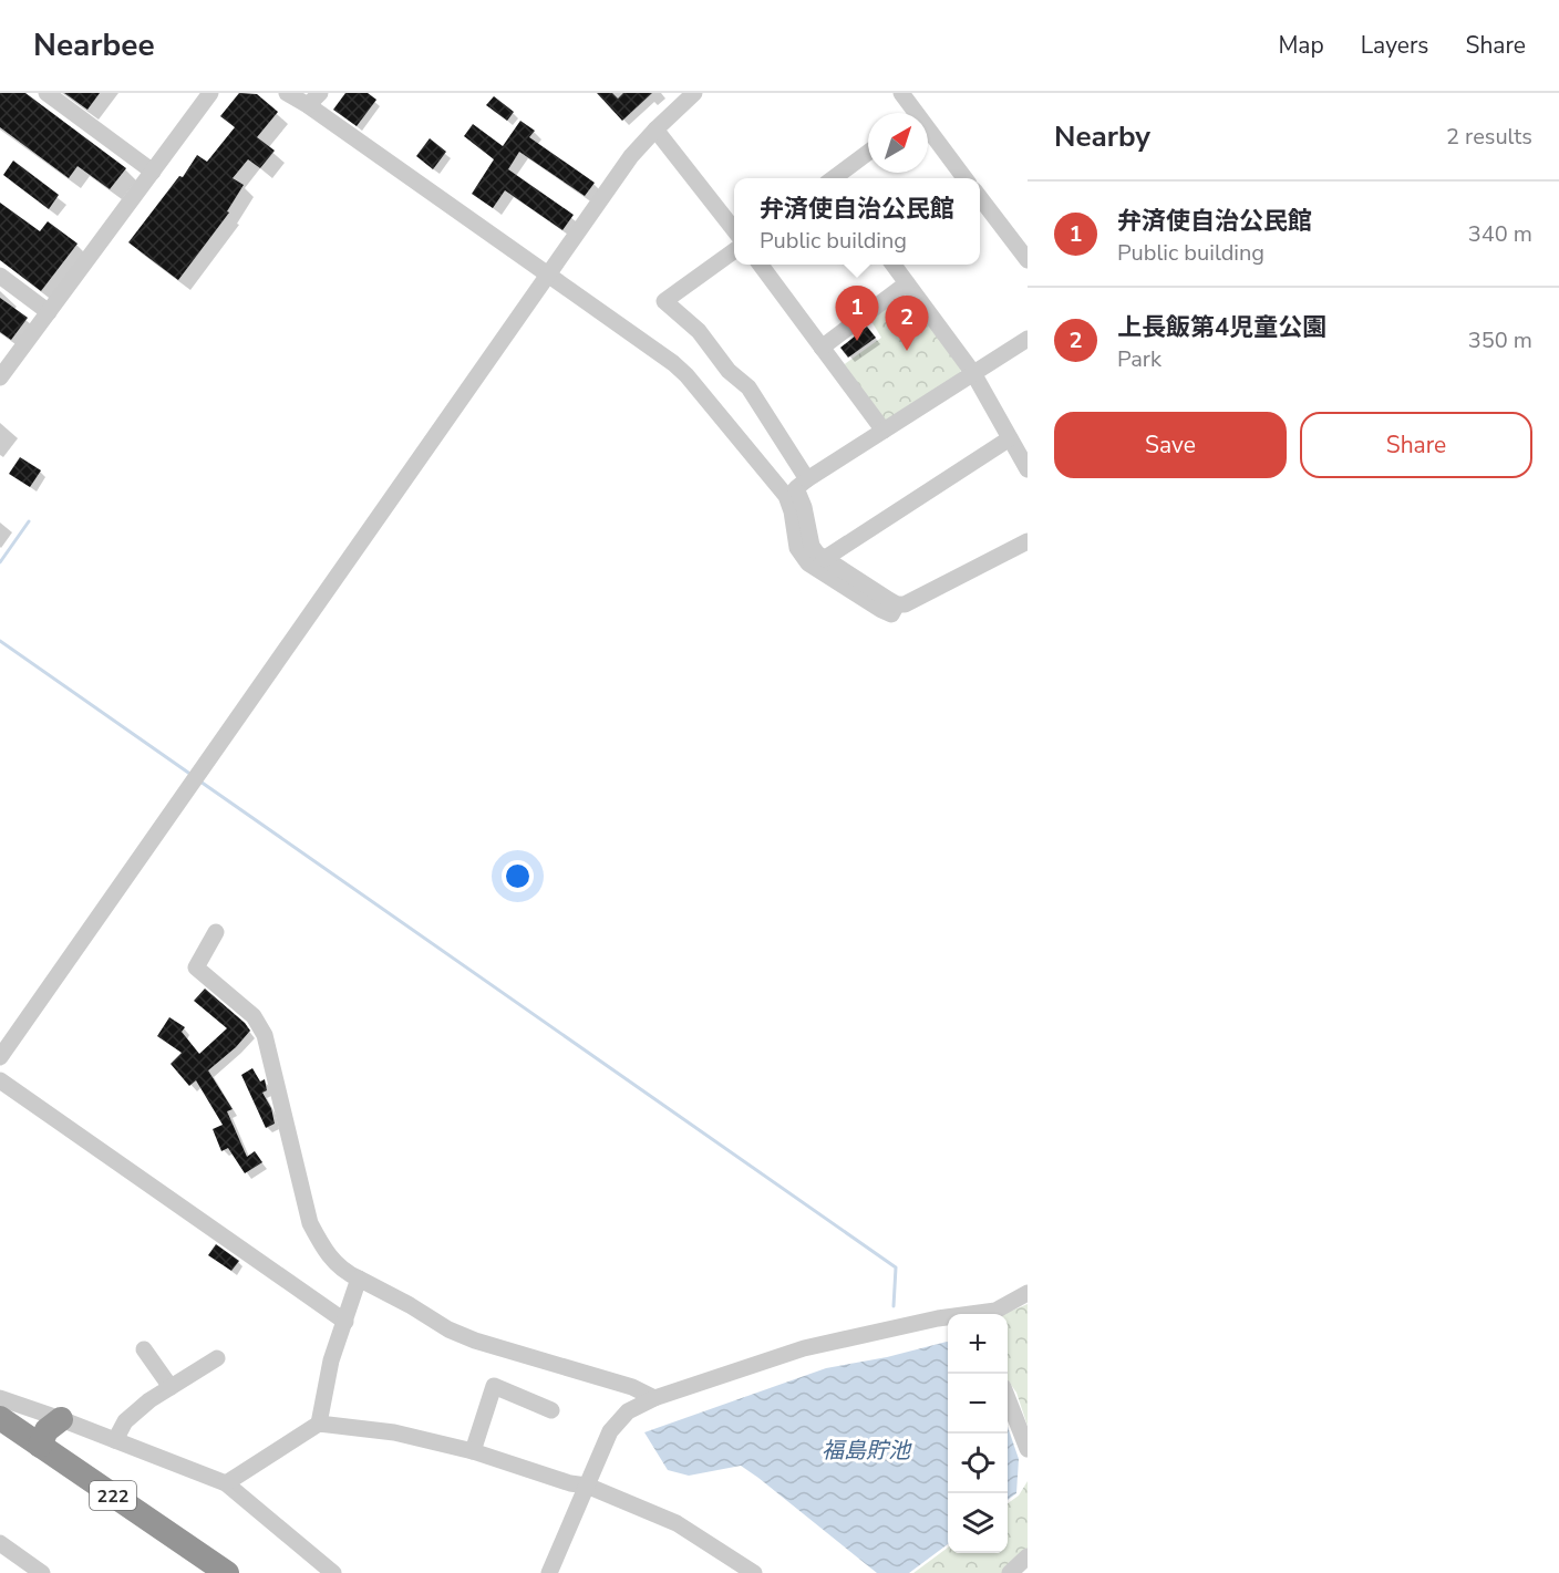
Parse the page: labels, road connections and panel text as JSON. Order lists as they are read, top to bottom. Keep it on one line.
{"streets":{"highway":["222"]},"water":["福島貯池"],"north":"top right","page":{"header":"Nearbee","nav":["Map","Layers","Share"],"heading":["Nearby","2 results"],"popup":["弁済使自治公民館","Public building"],"list":[{"mark":"1","name":"弁済使自治公民館","note":"Public building","value":"340 m"},{"mark":"2","name":"上長飯第4児童公園","note":"Park","value":"350 m"}],"pins":["1","2"],"buttons":["Save","Share"],"map_buttons":["+","−"]}}
